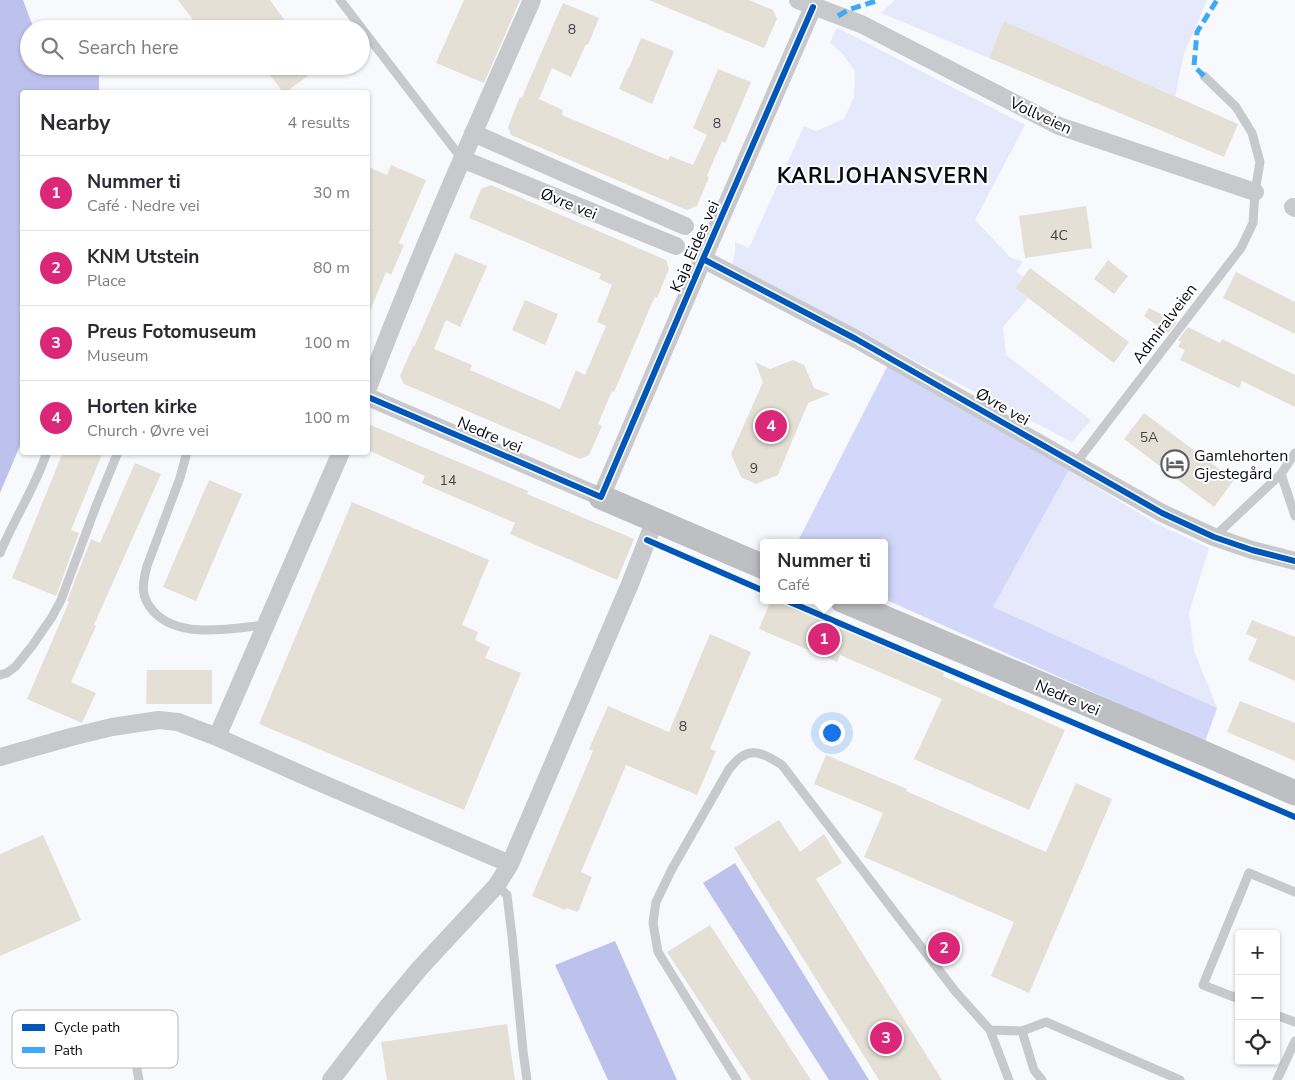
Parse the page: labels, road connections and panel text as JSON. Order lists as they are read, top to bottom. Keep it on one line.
{"streets":{"main road":["Nedre vei"],"street":["Vollveien","Øvre vei","Kaja Eides vei"],"lane":["Admiralveien"]},"crossings":[["Vollveien","Kaja Eides vei"],["Vollveien","Admiralveien"],["Øvre vei","Kaja Eides vei"],["Øvre vei","Admiralveien"],["Kaja Eides vei","Nedre vei"]],"districts":["KARLJOHANSVERN"],"places":{"hotel":["Gamlehorten Gjestegård"]},"house_numbers":["8","8","4C","5A","9","14","8"],"legend":["Cycle path","Path"],"page":{"search":"Search here","heading":["Nearby","4 results"],"list":[{"mark":"1","name":"Nummer ti","note":"Café · Nedre vei","value":"30 m"},{"mark":"2","name":"KNM Utstein","note":"Place","value":"80 m"},{"mark":"3","name":"Preus Fotomuseum","note":"Museum","value":"100 m"},{"mark":"4","name":"Horten kirke","note":"Church · Øvre vei","value":"100 m"}],"pins":["4","1","2","3"],"popup":["Nummer ti","Café"],"map_buttons":["+","−"]}}
